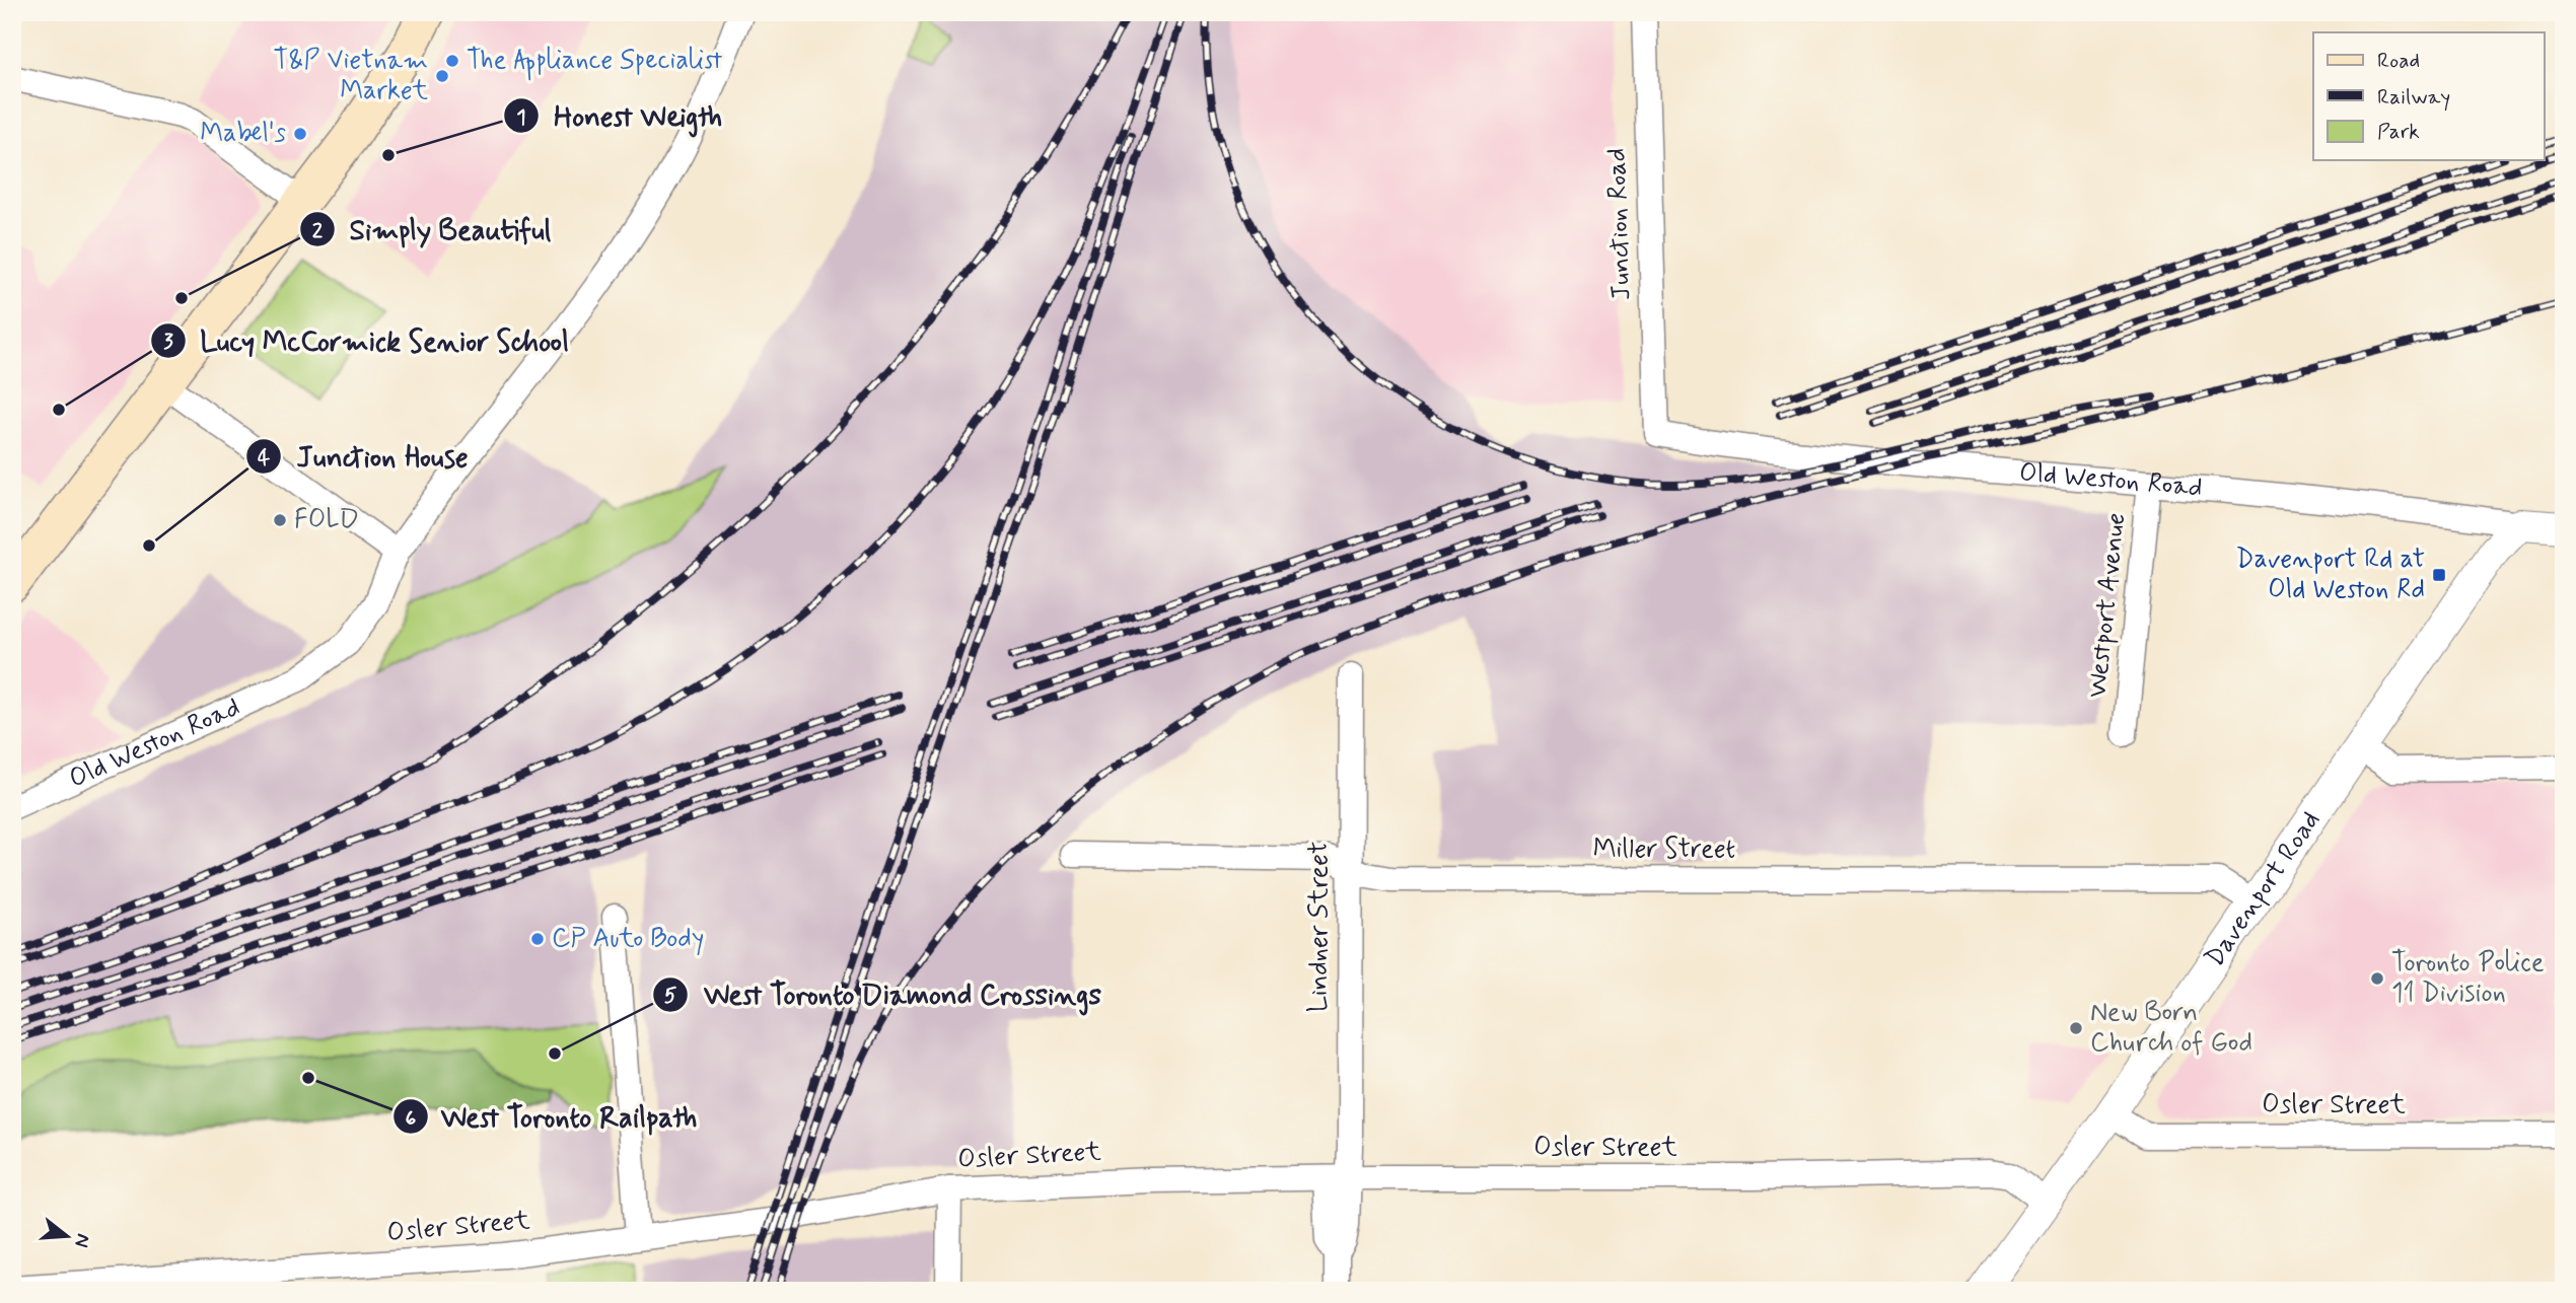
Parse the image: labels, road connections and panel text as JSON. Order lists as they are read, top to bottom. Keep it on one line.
{"streets":{"street":["Junction Road","Old Weston Road","Westport Avenue","Miller Street","Davenport Road","Lindner Street","Osler Street"]},"crossings":[["Junction Road","Old Weston Road"],["Old Weston Road","Westport Avenue"],["Old Weston Road","Davenport Road"],["Miller Street","Davenport Road"],["Miller Street","Lindner Street"],["Davenport Road","Osler Street"],["Lindner Street","Osler Street"]],"places":{"other":["The Appliance Specialist","T&P Vietnam Market","Mabel's","Honest Weigth","Simply Beautiful","Lucy McCormick Senior School","FOLD","Junction House","CP Auto Body","Toronto Police 11 Division","New Born Church of God","West Toronto Diamond Crossings","West Toronto Railpath"],"transit":["Davenport Rd at Old Weston Rd"]},"legend":["Road","Railway","Park"],"north":"right"}
